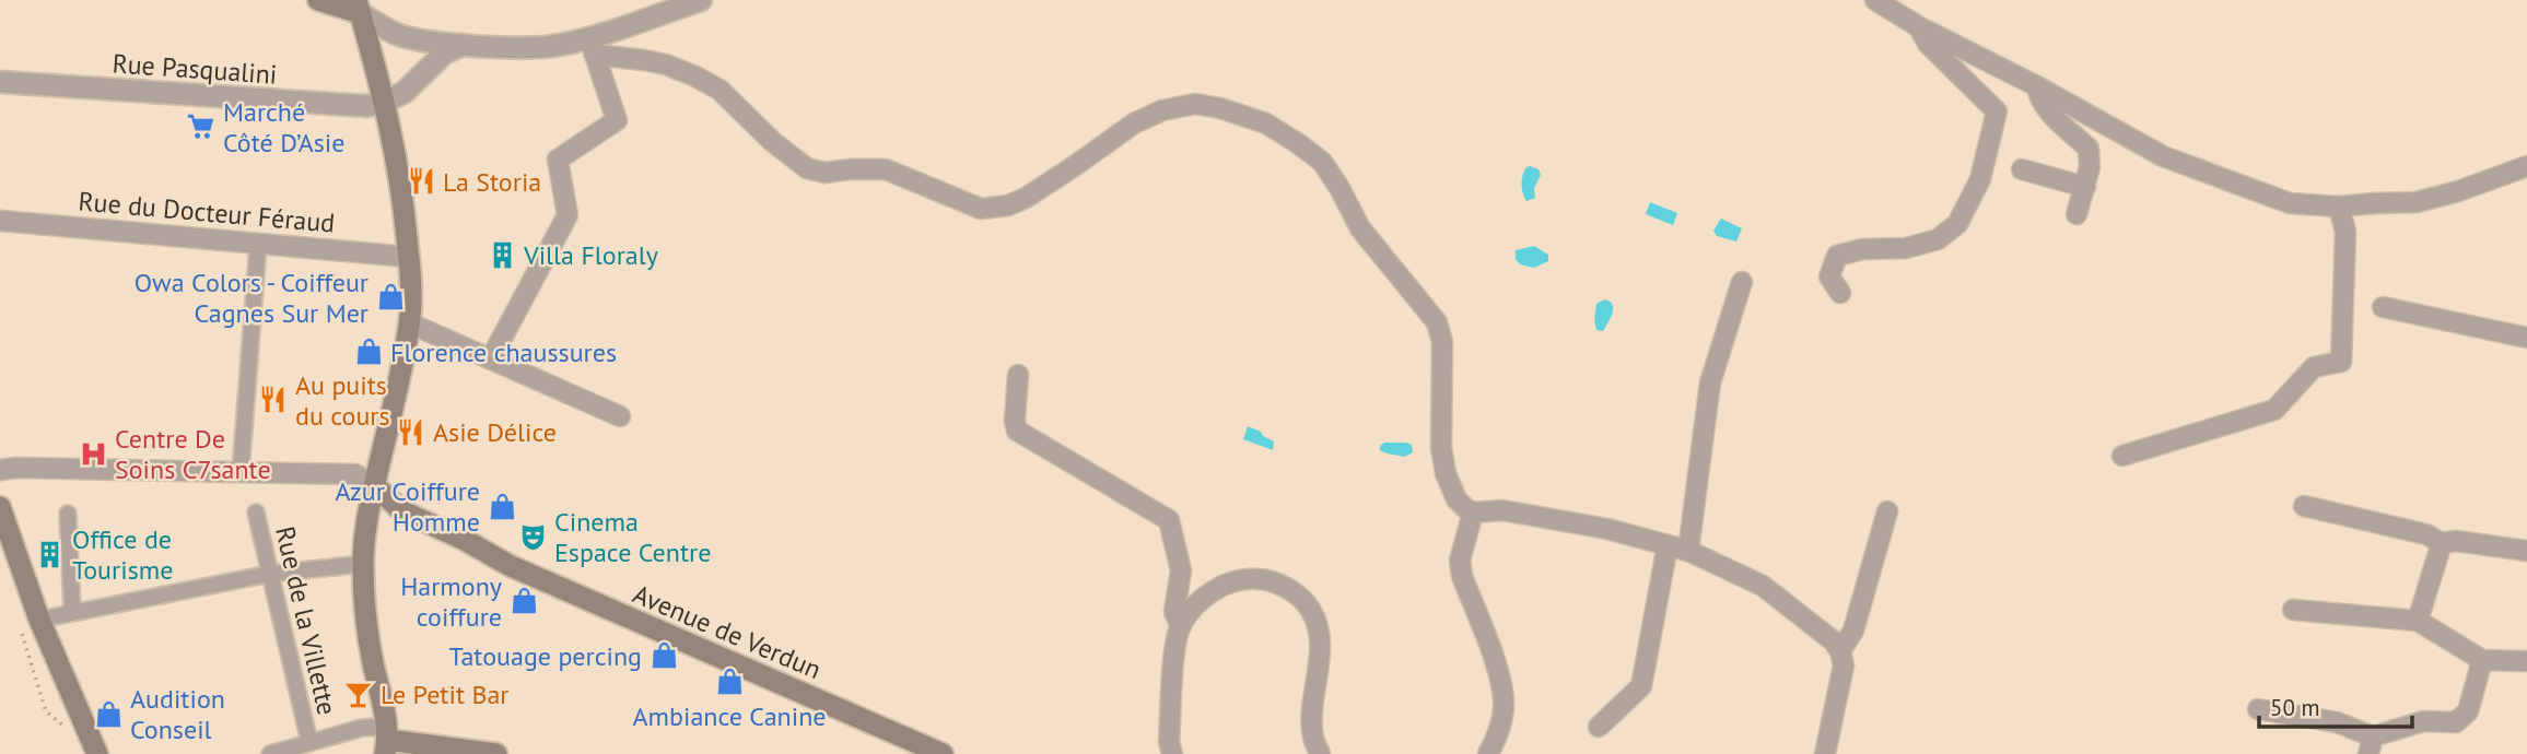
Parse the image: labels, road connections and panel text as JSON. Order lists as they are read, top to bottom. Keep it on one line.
{"streets":{"main road":["Avenue de Verdun"],"street":["Rue Pasqualini","Rue du Docteur Féraud","Rue de la Villette"]},"places":{"supermarket":["Marché Côté D’Asie"],"restaurant":["La Storia","Au puits du cours","Asie Délice"],"building":["Villa Floraly","Office de Tourisme"],"shop":["Owa Colors - Coiffeur Cagnes Sur Mer","Florence chaussures","Azur Coiffure Homme","Harmony coiffure","Tatouage percing","Ambiance Canine","Audition Conseil"],"hospital":["Centre De Soins C7sante"],"theatre":["Cinema Espace Centre"],"bar":["Le Petit Bar"]},"scale_bar":"50 m"}
